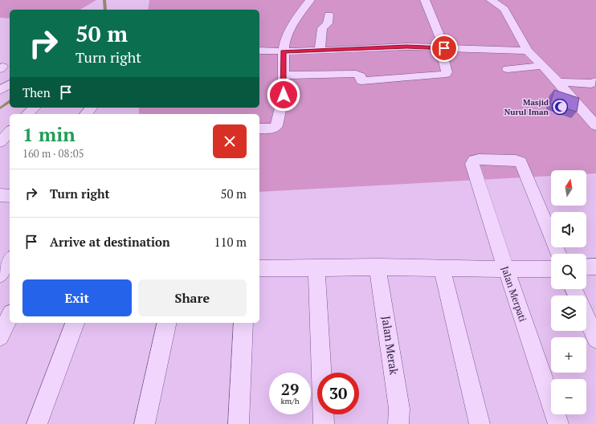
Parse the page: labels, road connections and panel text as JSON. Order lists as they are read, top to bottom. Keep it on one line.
{"streets":{"street":["Jalan Merpati","Jalan Merak"]},"places":{"mosque":["Masjid Nurul Iman"]},"north":"top","page":{"turn":["50 m","Turn right"],"then":"Then","heading":["1 min","160 m · 08:05"],"list":[{"name":"Turn right","value":"50 m"},{"name":"Arrive at destination","value":"110 m"}],"map_buttons":["+","−"],"buttons":["Exit","Share"],"speed":"29 km/h","limit":"30"}}
